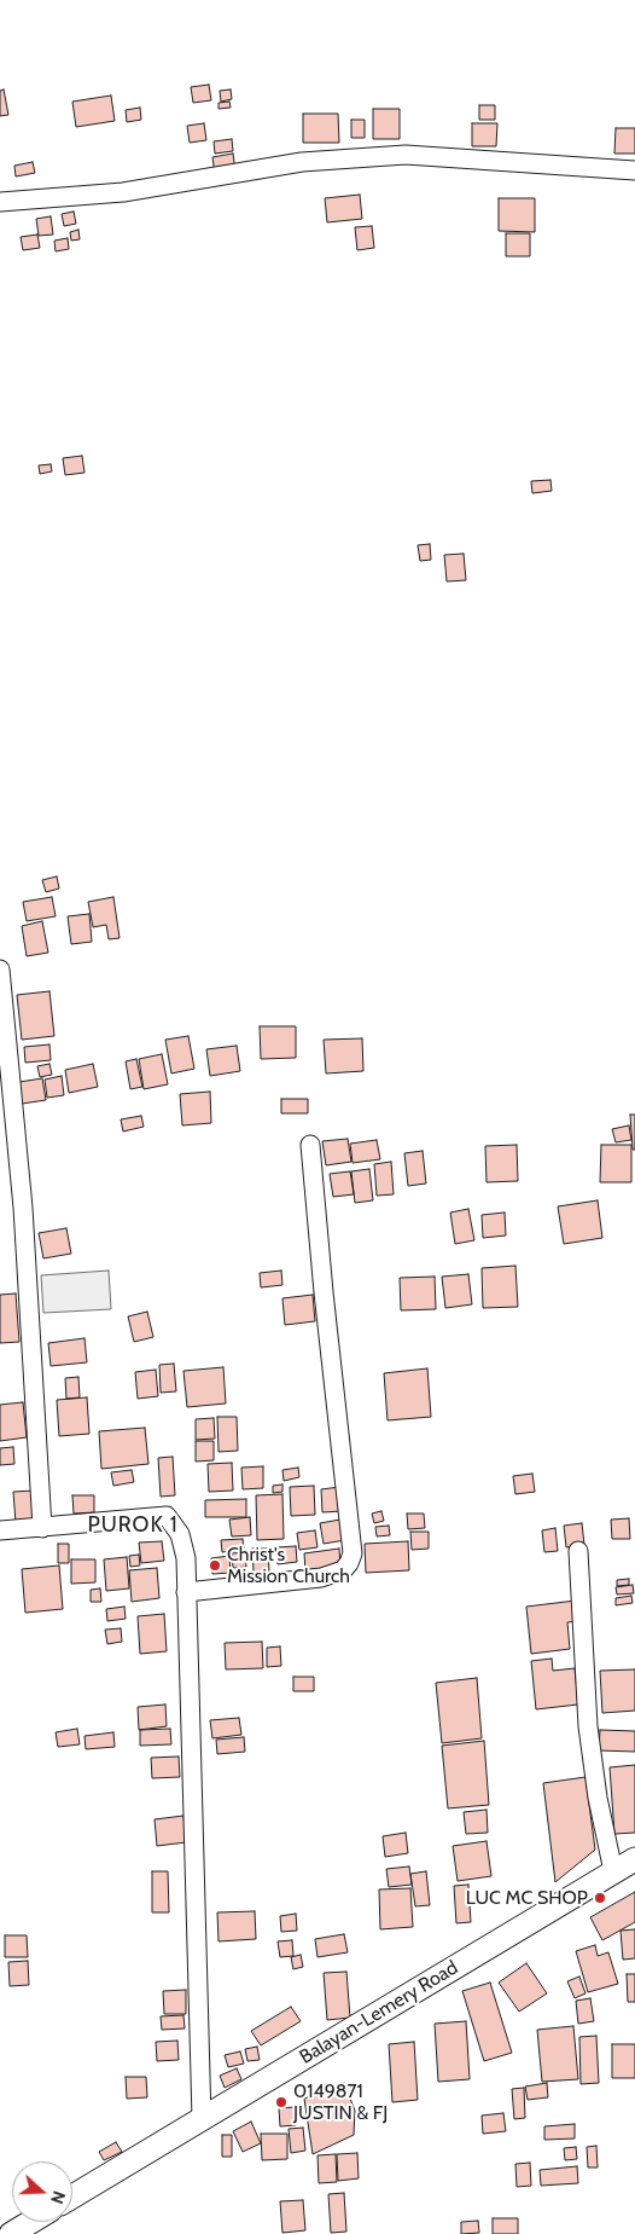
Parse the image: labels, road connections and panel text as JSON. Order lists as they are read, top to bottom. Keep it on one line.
{"streets":{"main road":["Balayan-Lemery Road"]},"districts":["PUROK 1"],"places":["Christ's Mission Church","LUC MC SHOP","0149871 JUSTIN & FJ"],"north":"right"}
